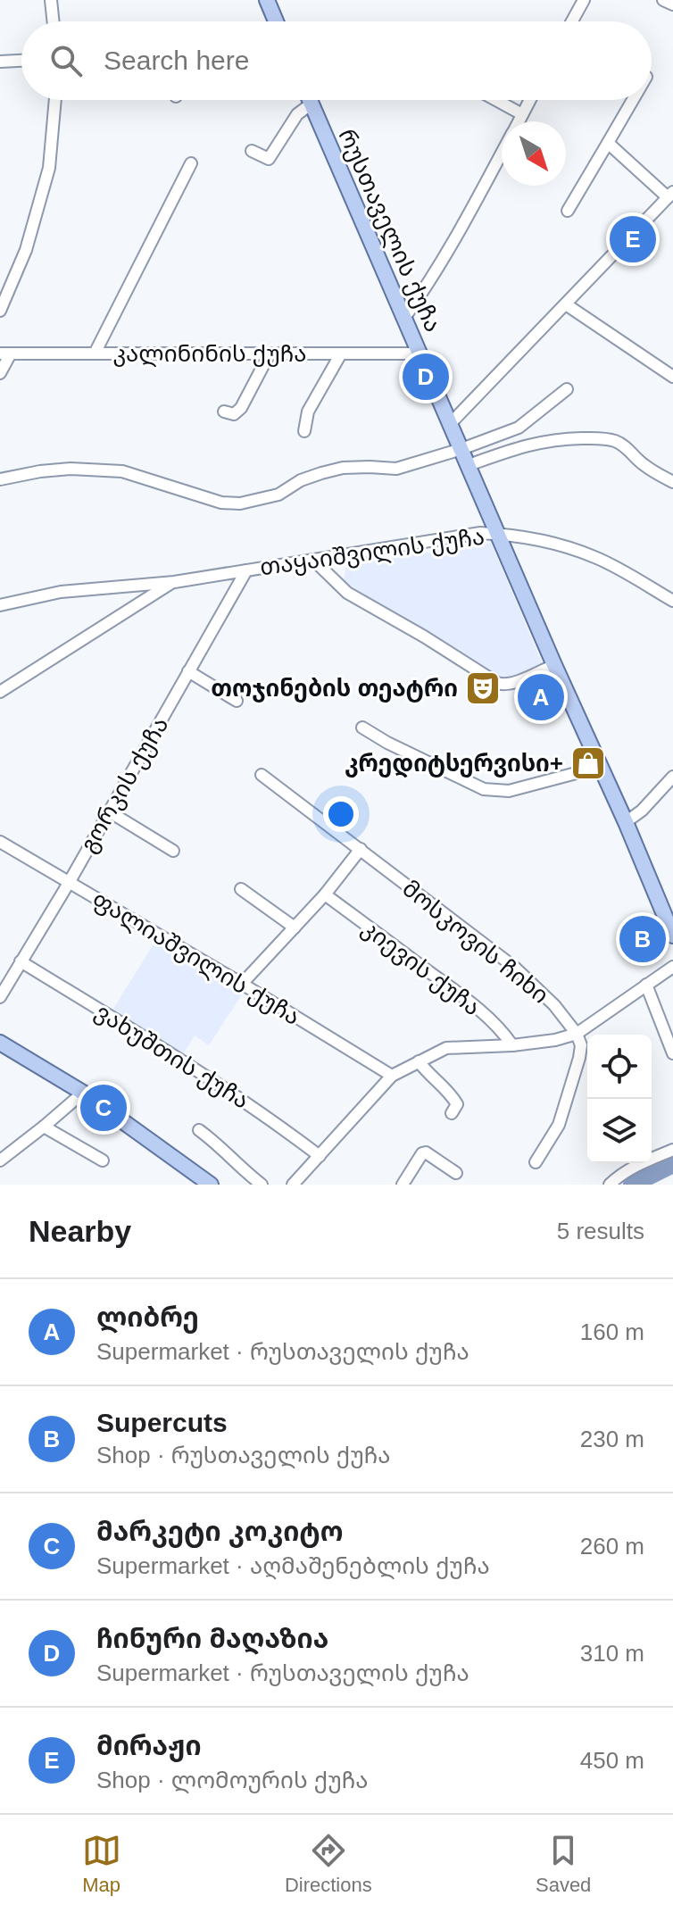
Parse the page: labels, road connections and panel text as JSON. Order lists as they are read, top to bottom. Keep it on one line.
{"streets":{"main road":["რუსთაველის ქუჩა"],"street":["კალინინის ქუჩა","თაყაიშვილის ქუჩა","გორკის ქუჩა","მოსკოვის ჩიხი","ფალიაშვილის ქუჩა","კიევის ქუჩა","ვახუშთის ქუჩა"]},"crossings":[["რუსთაველის ქუჩა","კალინინის ქუჩა"],["რუსთაველის ქუჩა","თაყაიშვილის ქუჩა"],["თაყაიშვილის ქუჩა","გორკის ქუჩა"],["გორკის ქუჩა","ფალიაშვილის ქუჩა"],["გორკის ქუჩა","ვახუშთის ქუჩა"]],"places":{"theatre":["თოჯინების თეატრი"],"shop":["კრედიტსერვისი+"]},"north":"bottom right","page":{"search":"Search here","pins":["E","D","A","B","C"],"heading":["Nearby","5 results"],"list":[{"mark":"A","name":"ლიბრე","note":"Supermarket · რუსთაველის ქუჩა","value":"160 m"},{"mark":"B","name":"Supercuts","note":"Shop · რუსთაველის ქუჩა","value":"230 m"},{"mark":"C","name":"მარკეტი კოკიტო","note":"Supermarket · აღმაშენებლის ქუჩა","value":"260 m"},{"mark":"D","name":"ჩინური მაღაზია","note":"Supermarket · რუსთაველის ქუჩა","value":"310 m"},{"mark":"E","name":"მირაჟი","note":"Shop · ლომოურის ქუჩა","value":"450 m"}],"nav":["Map","Directions","Saved"]}}
